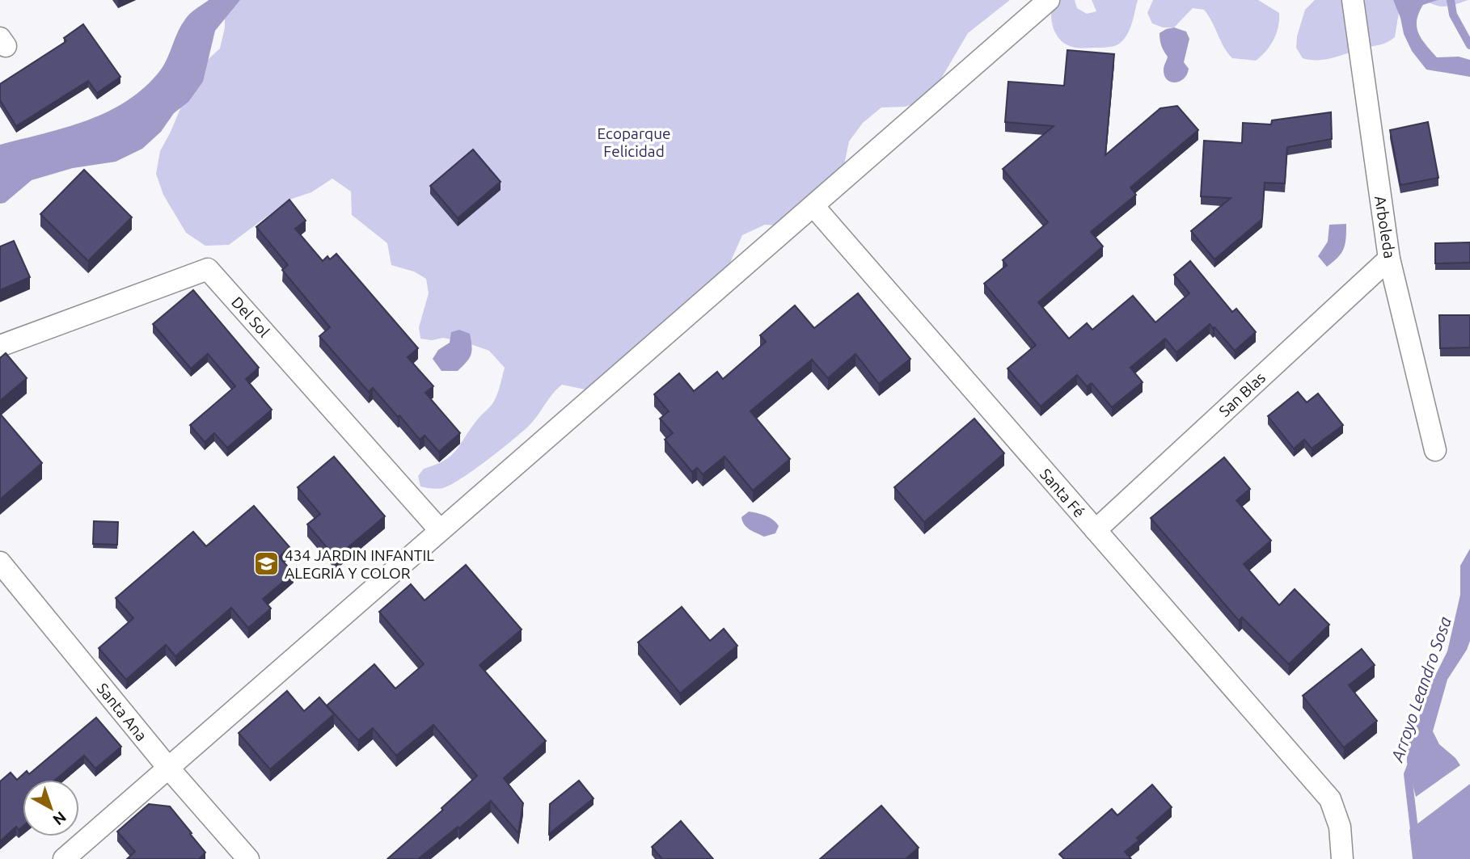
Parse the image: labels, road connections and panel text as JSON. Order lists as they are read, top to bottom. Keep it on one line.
{"streets":{"street":["Arboleda","Del Sol","San Blas","Santa Fé","Santa Ana"]},"crossings":[["Arboleda","San Blas"],["San Blas","Santa Fé"]],"water":["Arroyo Leandro Sosa"],"parks":["Ecoparque Felicidad"],"places":{"school or university":["434 JARDIN INFANTIL ALEGRIA Y COLOR"]},"north":"bottom right"}
